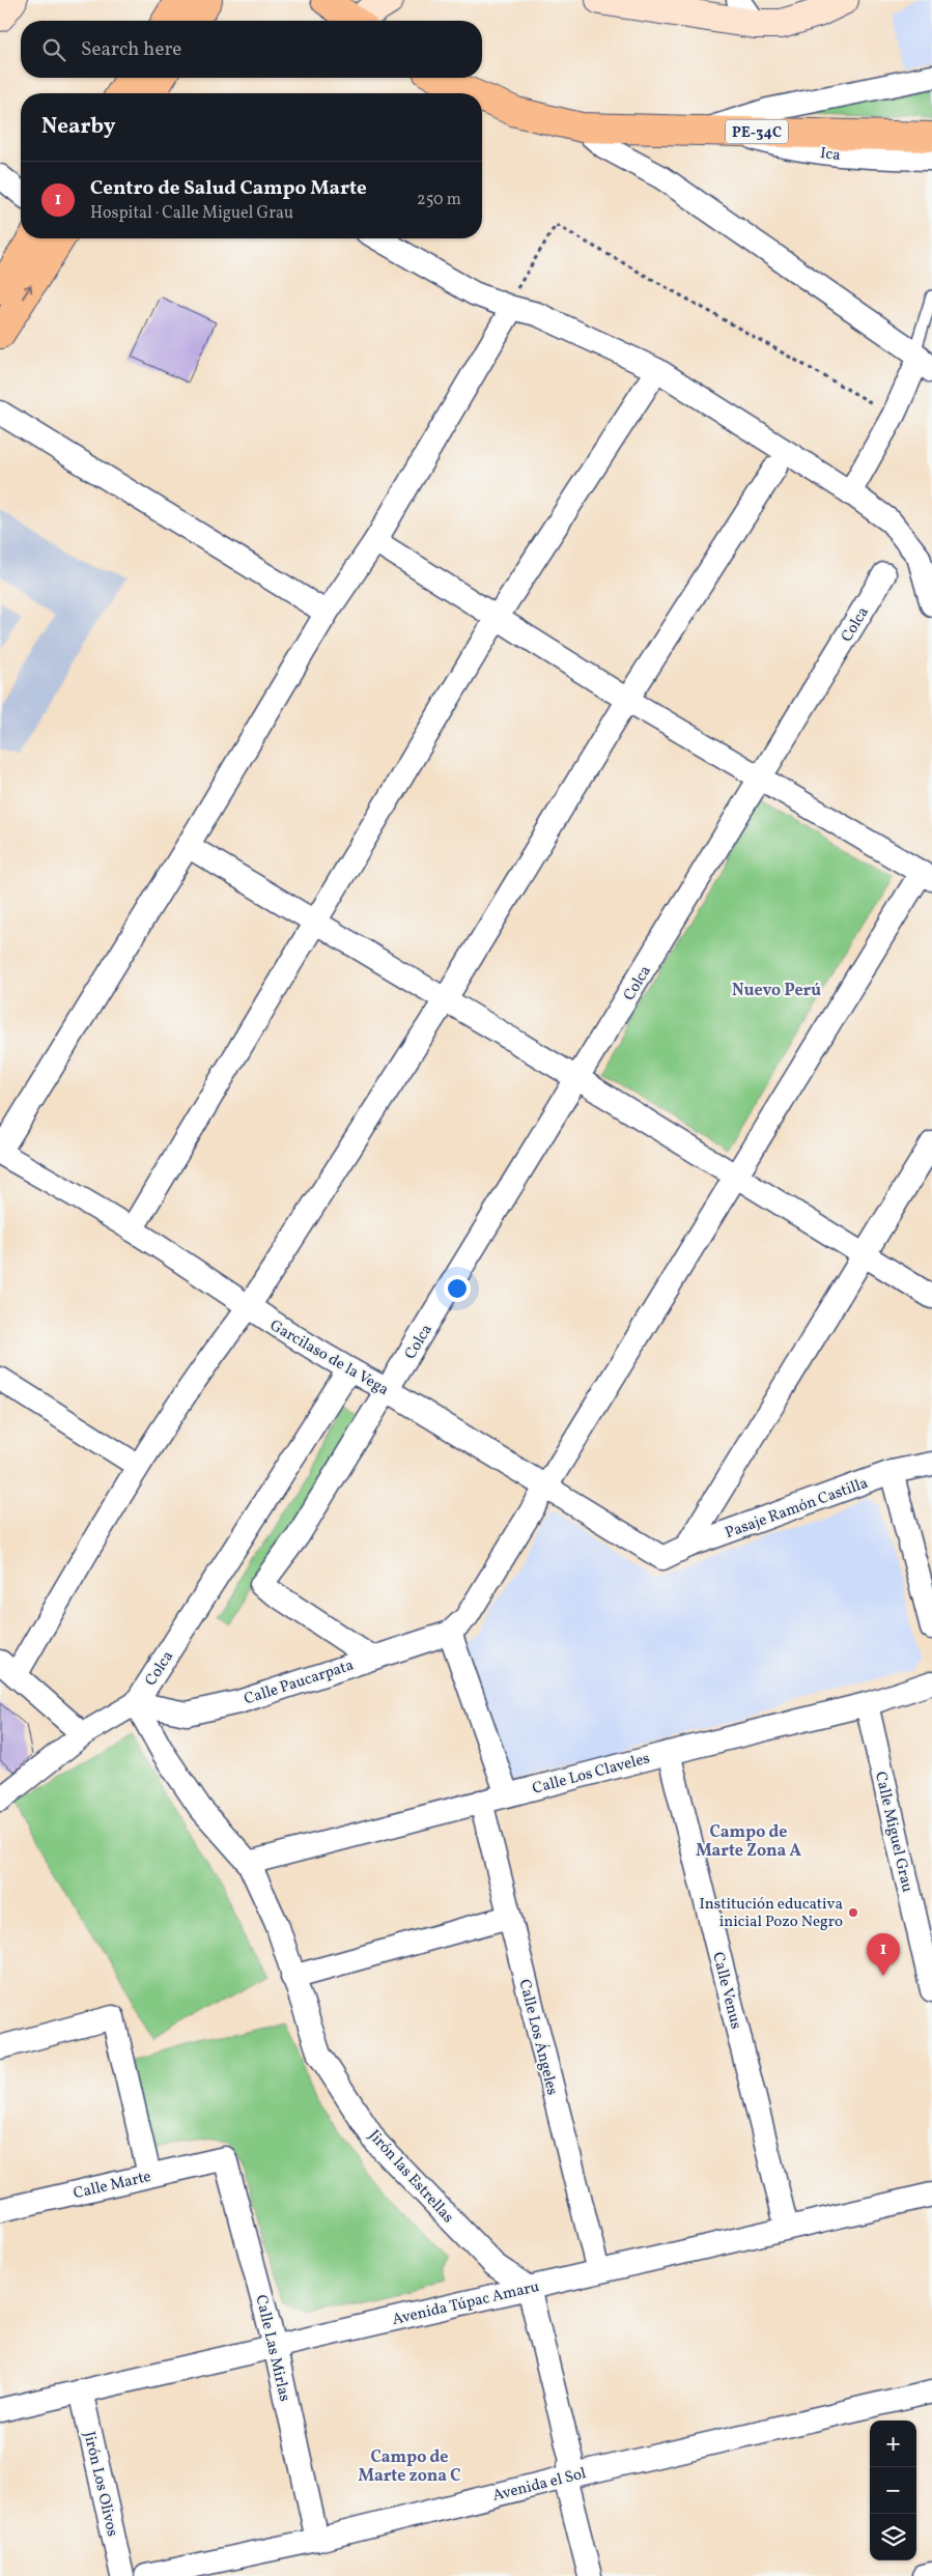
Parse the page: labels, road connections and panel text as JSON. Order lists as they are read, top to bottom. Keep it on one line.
{"streets":{"main road":["PE-34C"],"street":["Ica","Colca","Garcilaso de la Vega","Pasaje Ramón Castilla","Calle Paucarpata","Calle Los Claveles","Calle Miguel Grau","Calle Venus","Calle Los Ángeles","Jirón las Estrellas","Calle Marte","Avenida Túpac Amaru","Calle Las Mirlas","Jirón Los Olivos","Avenida el Sol"]},"crossings":[["PE-34C","Ica"],["Colca","Garcilaso de la Vega"],["Colca","Calle Paucarpata"],["Colca","Jirón las Estrellas"],["Garcilaso de la Vega","Pasaje Ramón Castilla"],["Garcilaso de la Vega","Calle Paucarpata"],["Calle Paucarpata","Jirón las Estrellas"],["Calle Los Claveles","Calle Miguel Grau"],["Calle Los Claveles","Calle Venus"],["Calle Los Claveles","Calle Los Ángeles"],["Calle Los Claveles","Jirón las Estrellas"],["Calle Venus","Avenida Túpac Amaru"],["Calle Los Ángeles","Avenida Túpac Amaru"],["Jirón las Estrellas","Avenida Túpac Amaru"],["Calle Marte","Calle Las Mirlas"],["Avenida Túpac Amaru","Calle Las Mirlas"],["Avenida Túpac Amaru","Jirón Los Olivos"],["Calle Las Mirlas","Avenida el Sol"]],"districts":["Nuevo Perú","Campo de Marte Zona A","Campo de Marte zona C"],"places":["Institución educativa inicial Pozo Negro"],"page":{"search":"Search here","heading":"Nearby","list":[{"mark":"1","name":"Centro de Salud Campo Marte","note":"Hospital · Calle Miguel Grau","value":"250 m"}],"pins":"1","map_buttons":["+","−"]}}
